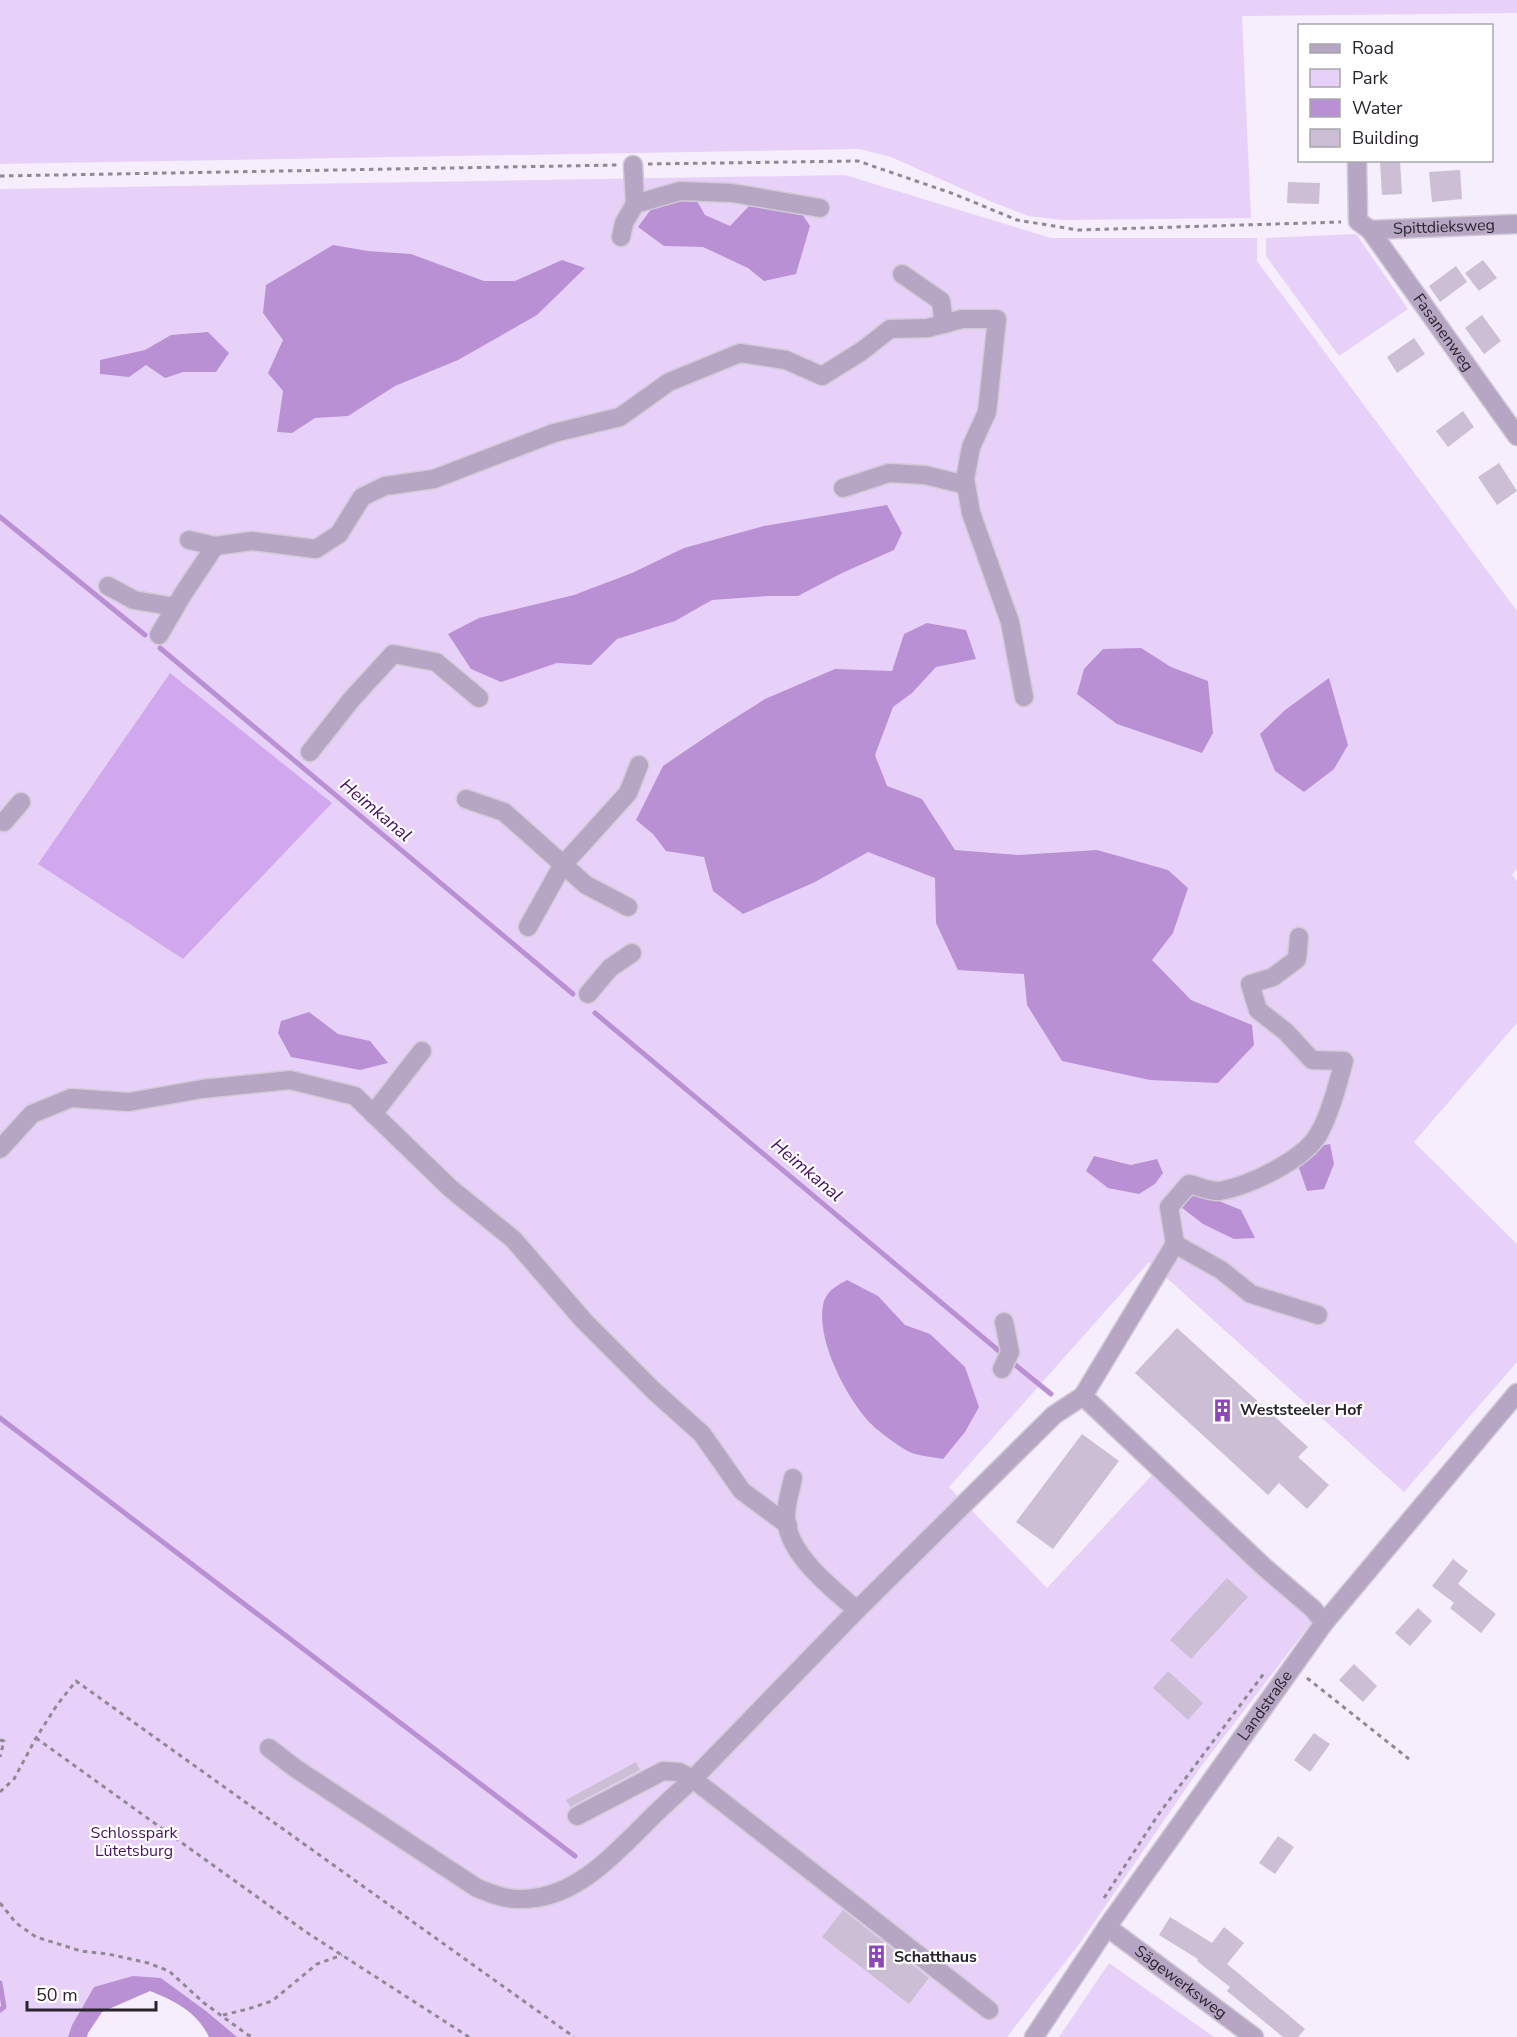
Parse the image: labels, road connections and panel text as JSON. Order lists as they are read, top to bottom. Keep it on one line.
{"streets":{"street":["Spittdieksweg","Fasanenweg","Landstraße","Sägewerksweg"]},"crossings":[["Spittdieksweg","Fasanenweg"],["Landstraße","Sägewerksweg"]],"water":["Heimkanal"],"parks":["Schlosspark Lütetsburg"],"places":{"building":["Weststeeler Hof","Schatthaus"]},"legend":["Road","Park","Water","Building"],"scale_bar":"50 m"}
